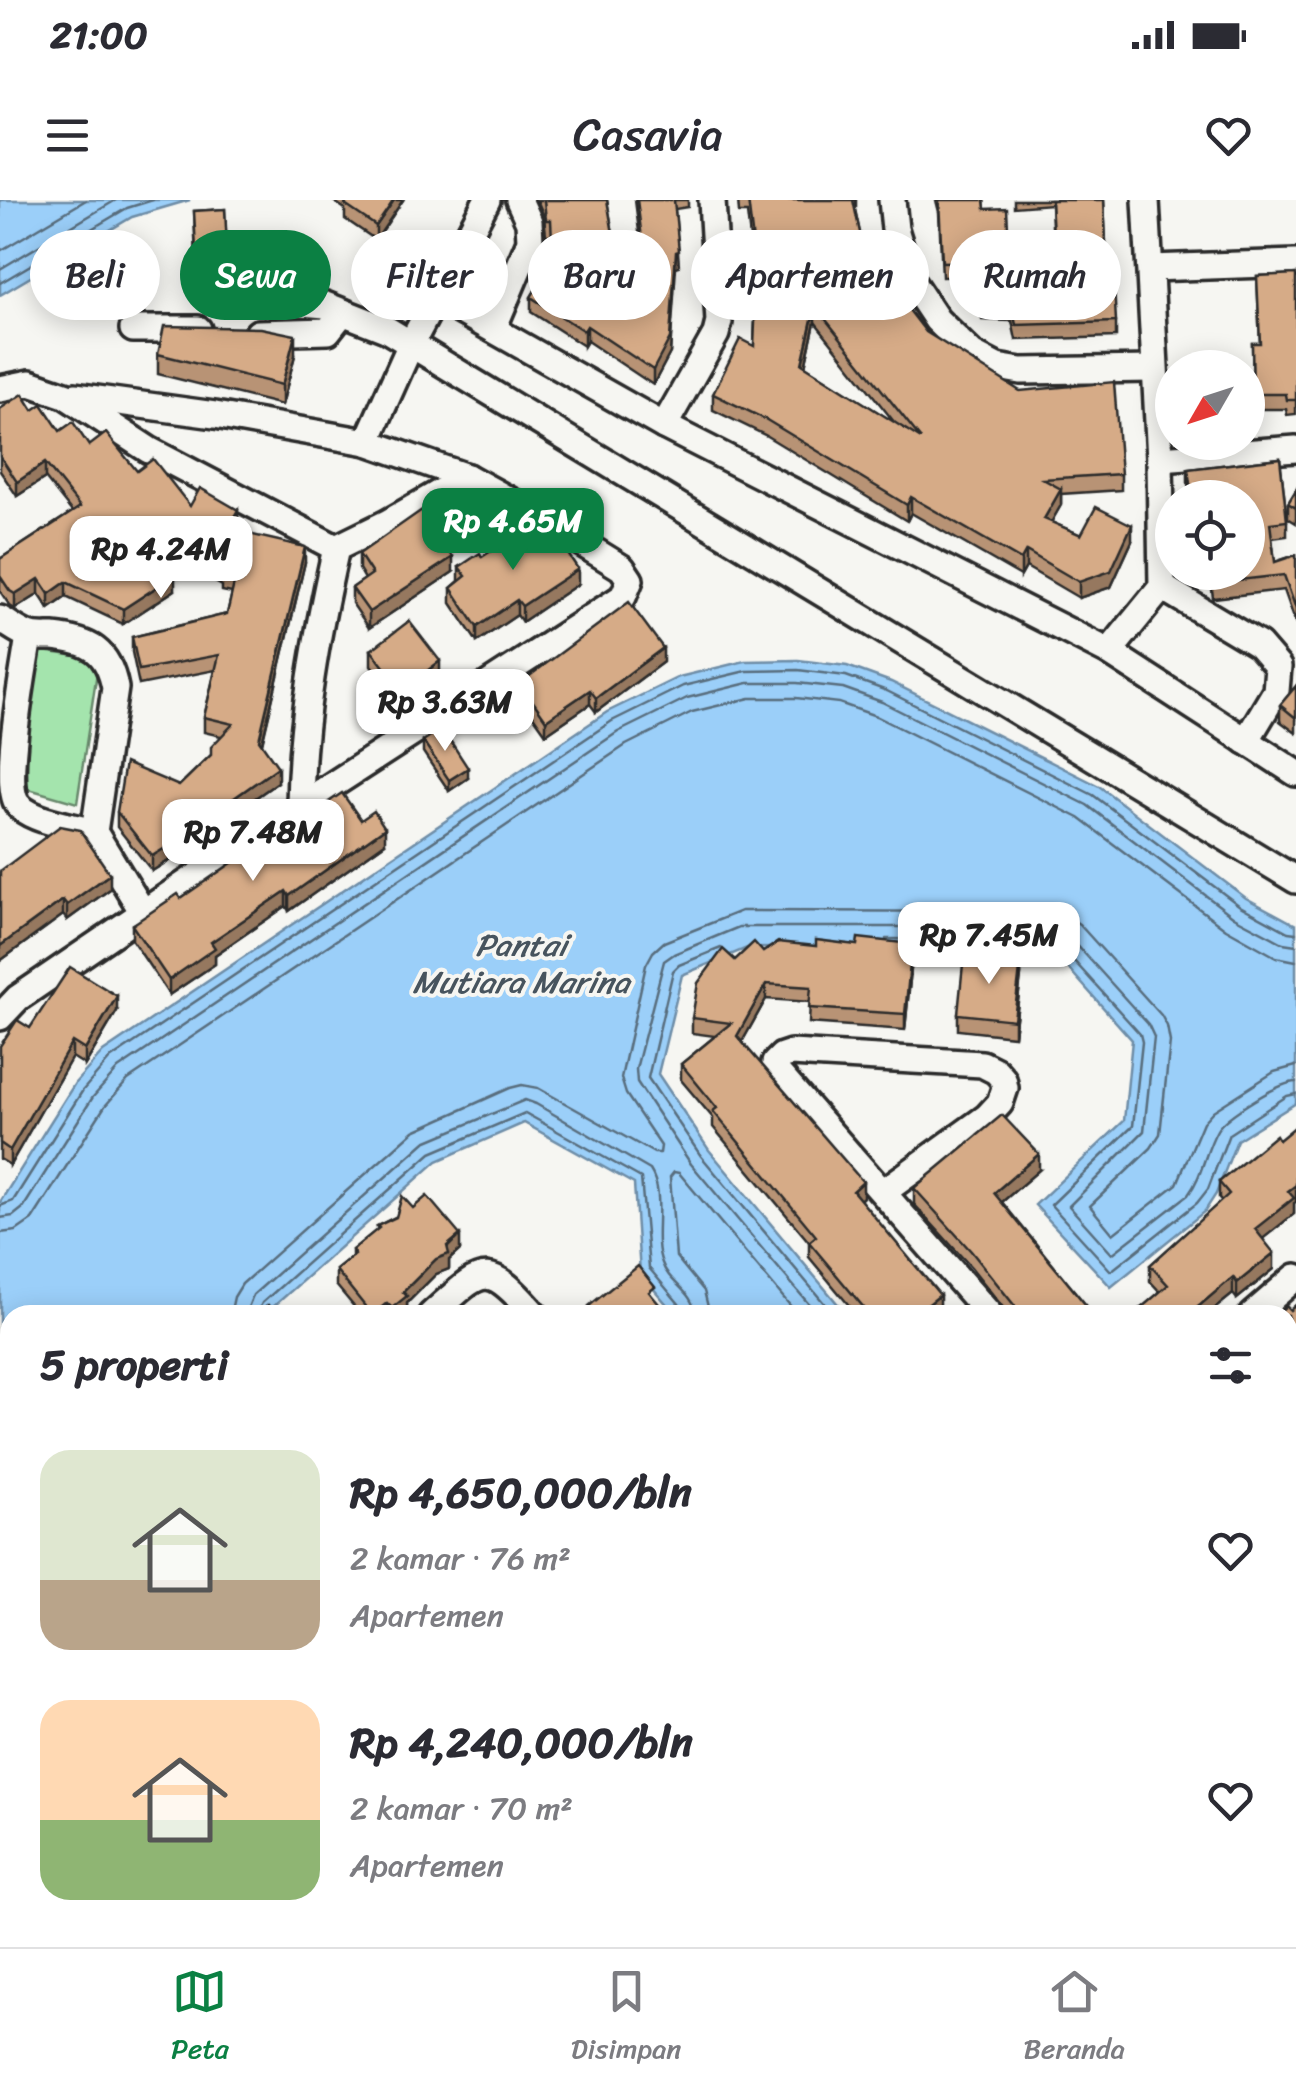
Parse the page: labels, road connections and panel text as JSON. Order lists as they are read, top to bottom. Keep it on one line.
{"water":["Pantai Mutiara Marina"],"north":"bottom left","page":{"status":"21:00","header":"Casavia","chip":["Beli","Sewa","Filter","Baru","Apartemen","Rumah"],"price":["Rp 4.65M","Rp 4.24M","Rp 3.63M","Rp 7.48M","Rp 7.45M"],"heading":"5 properti","list":[{"name":"Rp 4,650,000/bln","note":"2 kamar · 76 m² · Apartemen"},{"name":"Rp 4,240,000/bln","note":"2 kamar · 70 m² · Apartemen"}],"tabs":["Peta","Disimpan","Beranda"]}}
